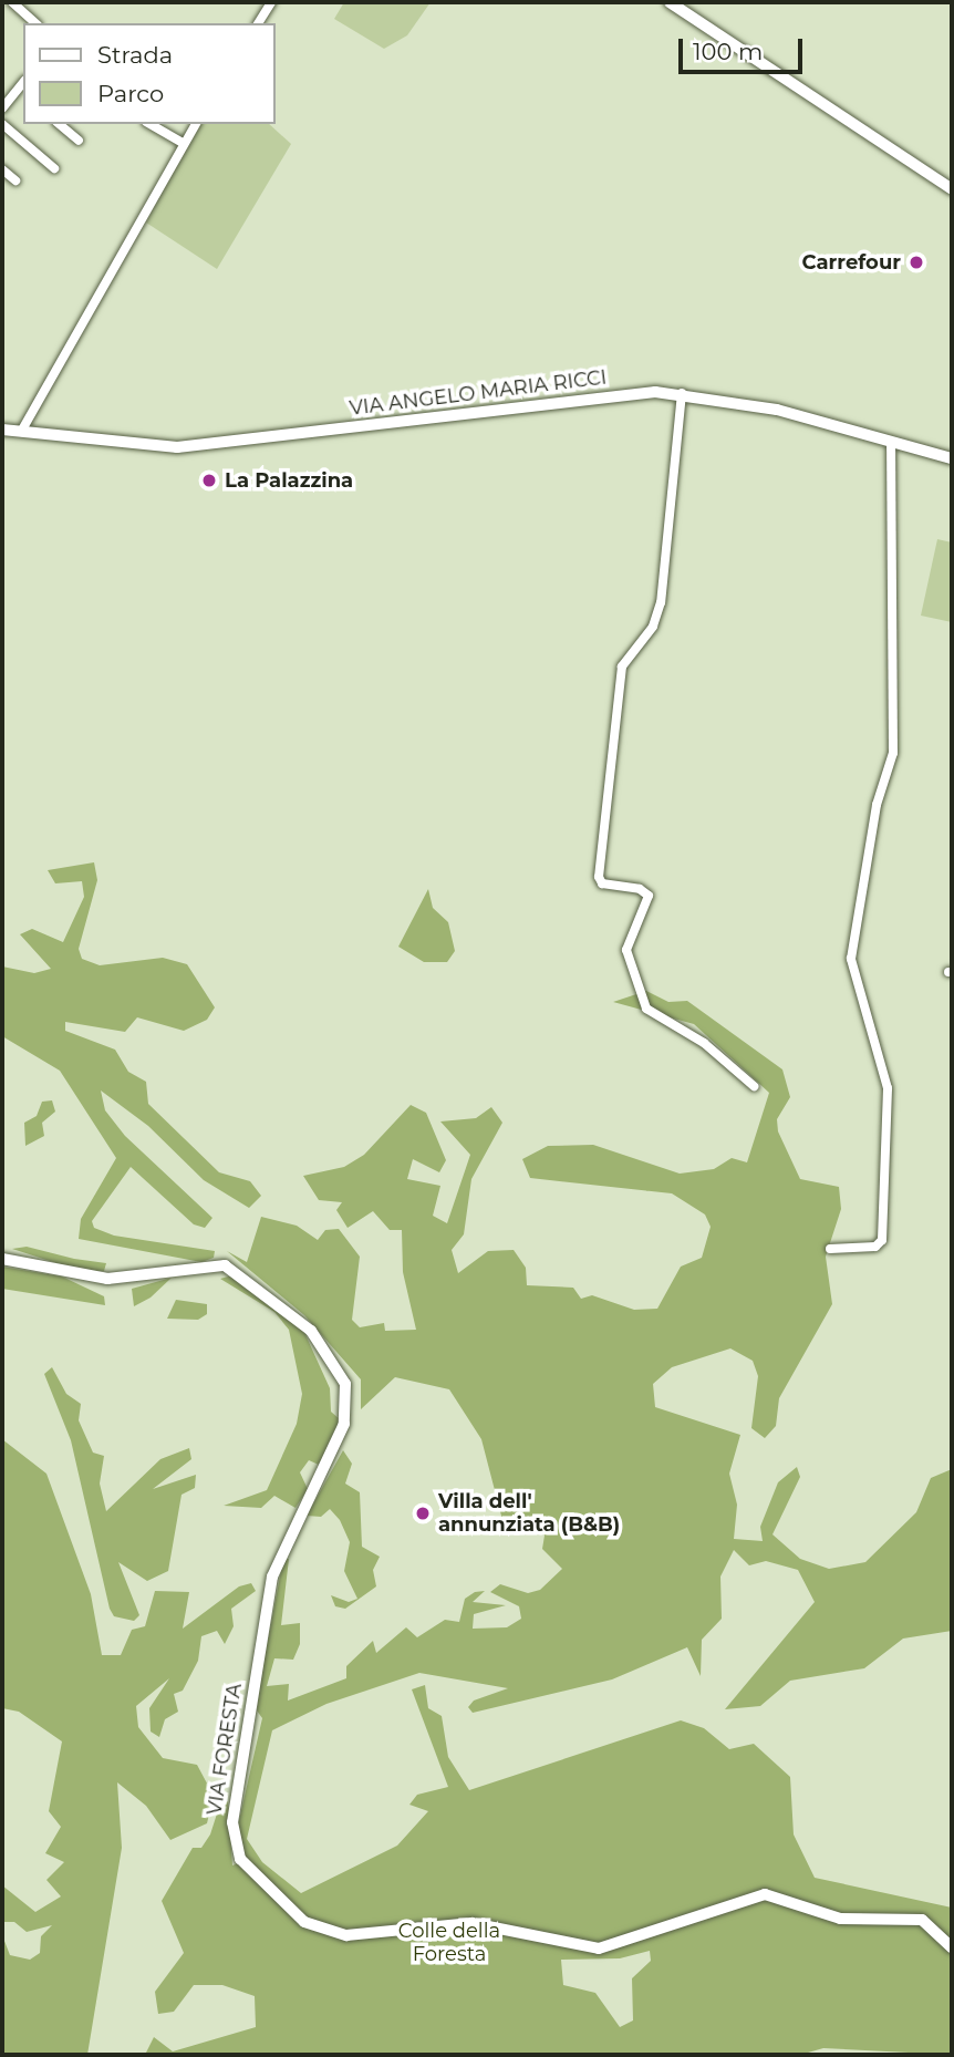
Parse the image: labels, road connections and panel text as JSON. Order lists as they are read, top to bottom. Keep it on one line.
{"streets":{"main road":["VIA ANGELO MARIA RICCI","VIA FORESTA"]},"parks":["Colle della Foresta"],"places":["Carrefour","La Palazzina","Villa dell' annunziata (B&B)"],"legend":["Strada","Parco"],"scale_bar":"100 m"}
